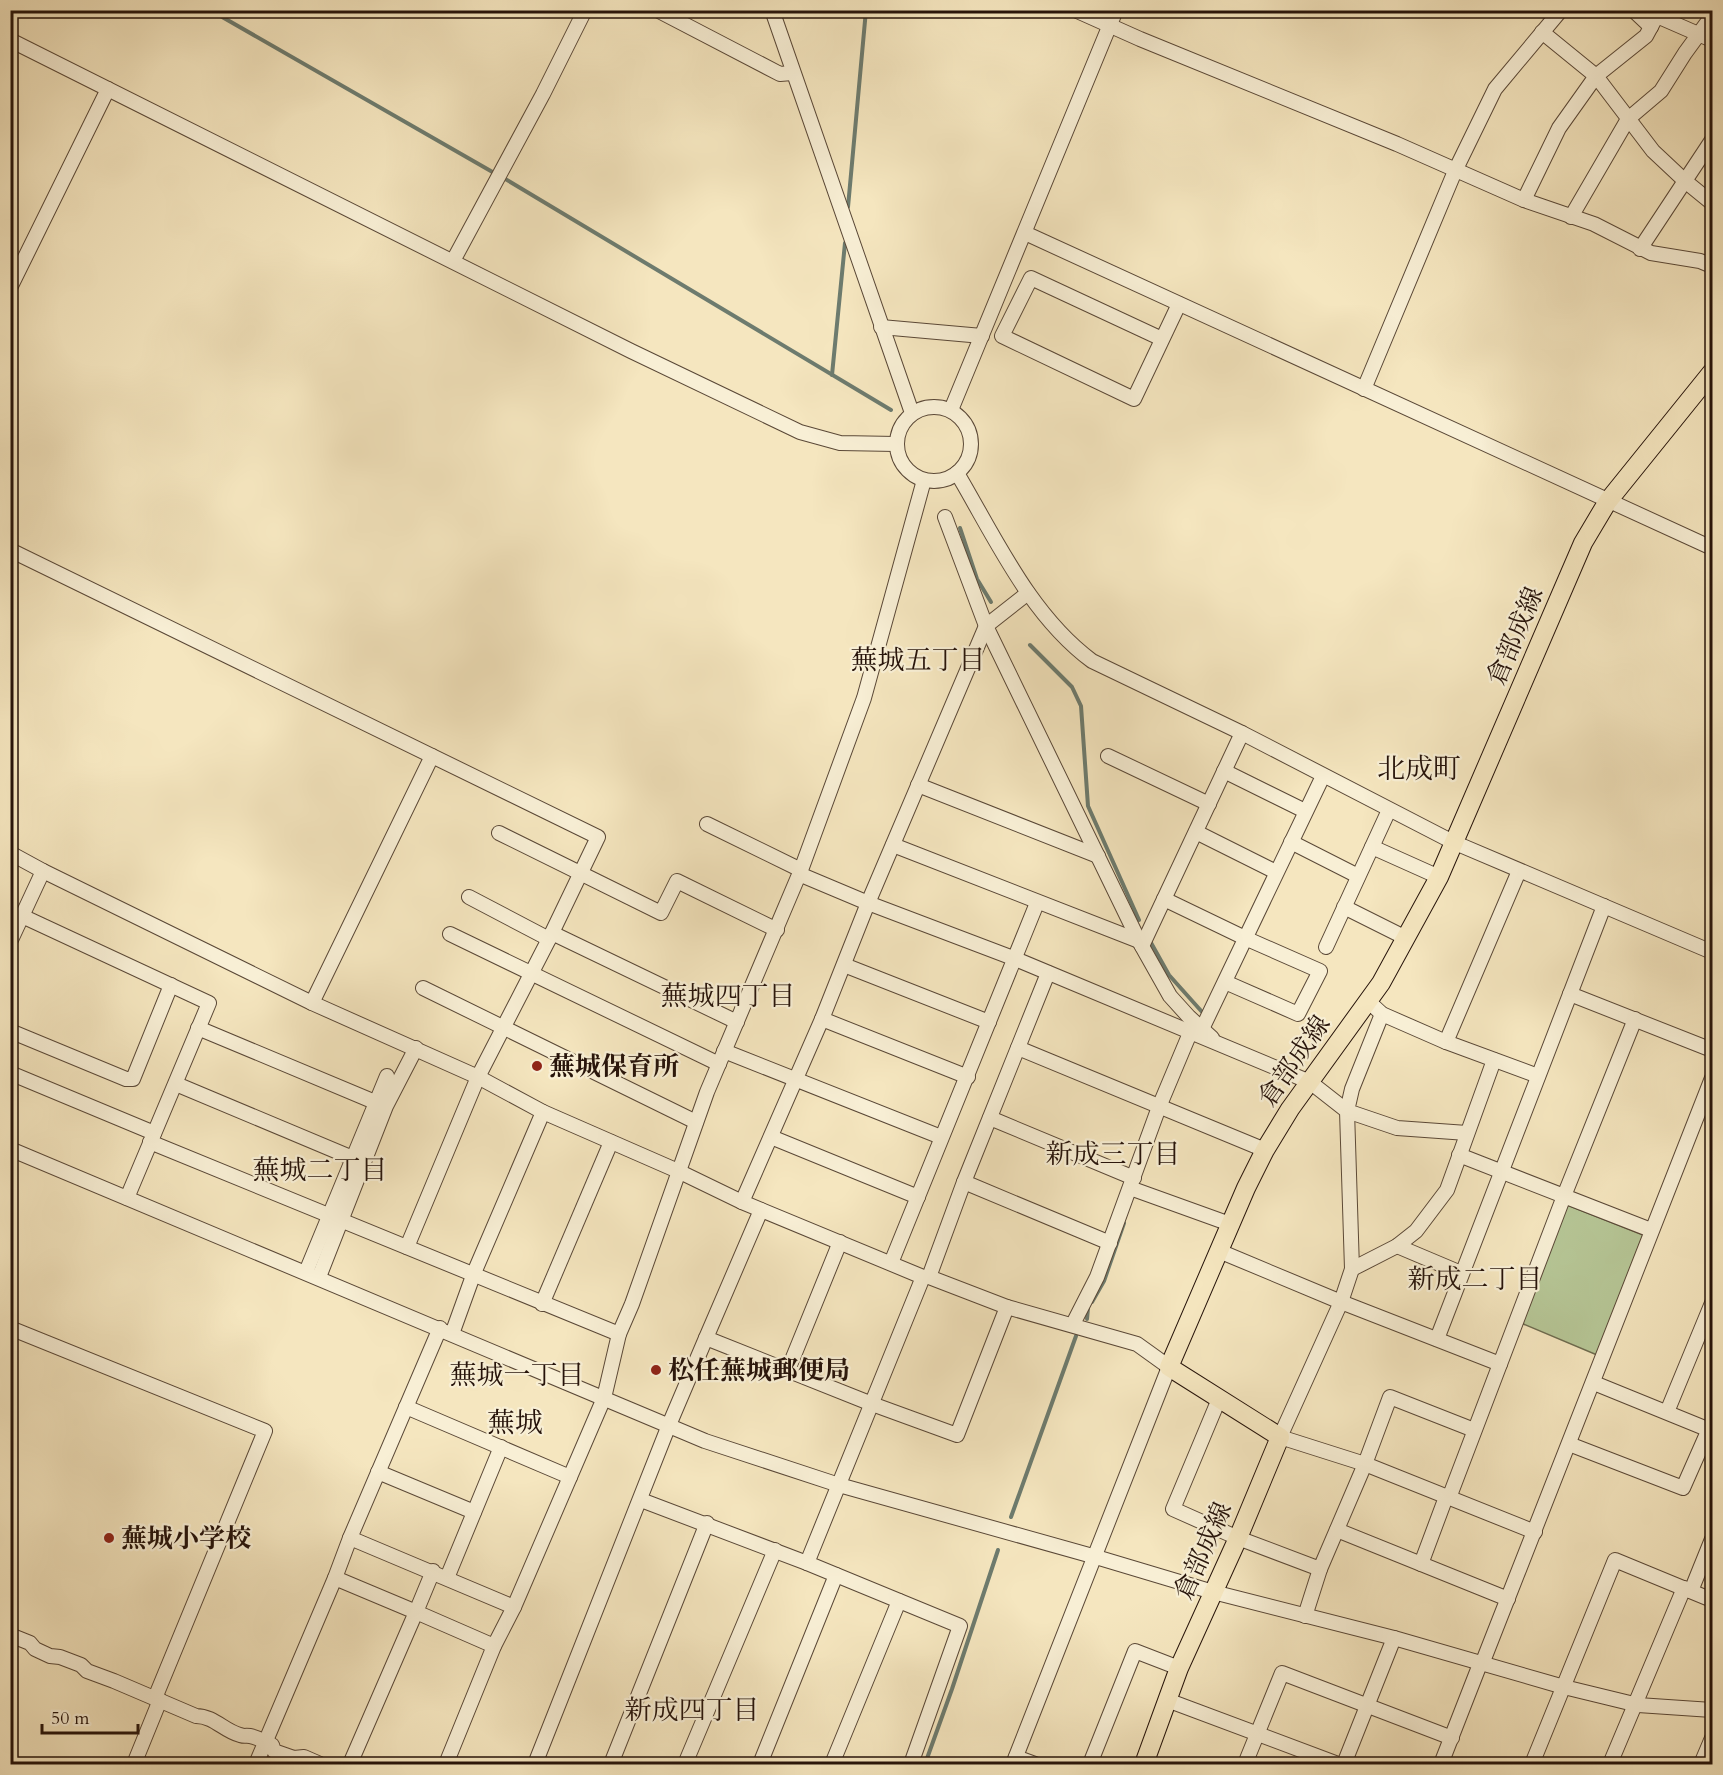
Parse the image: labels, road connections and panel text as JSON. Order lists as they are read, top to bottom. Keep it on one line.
{"streets":{"main road":["倉部成線"]},"districts":["蕪城五丁目","北成町","蕪城四丁目","新成三丁目","蕪城二丁目","新成二丁目","蕪城一丁目","蕪城","新成四丁目"],"places":["蕪城保育所","松任蕪城郵便局","蕪城小学校"],"scale_bar":"50 m"}
